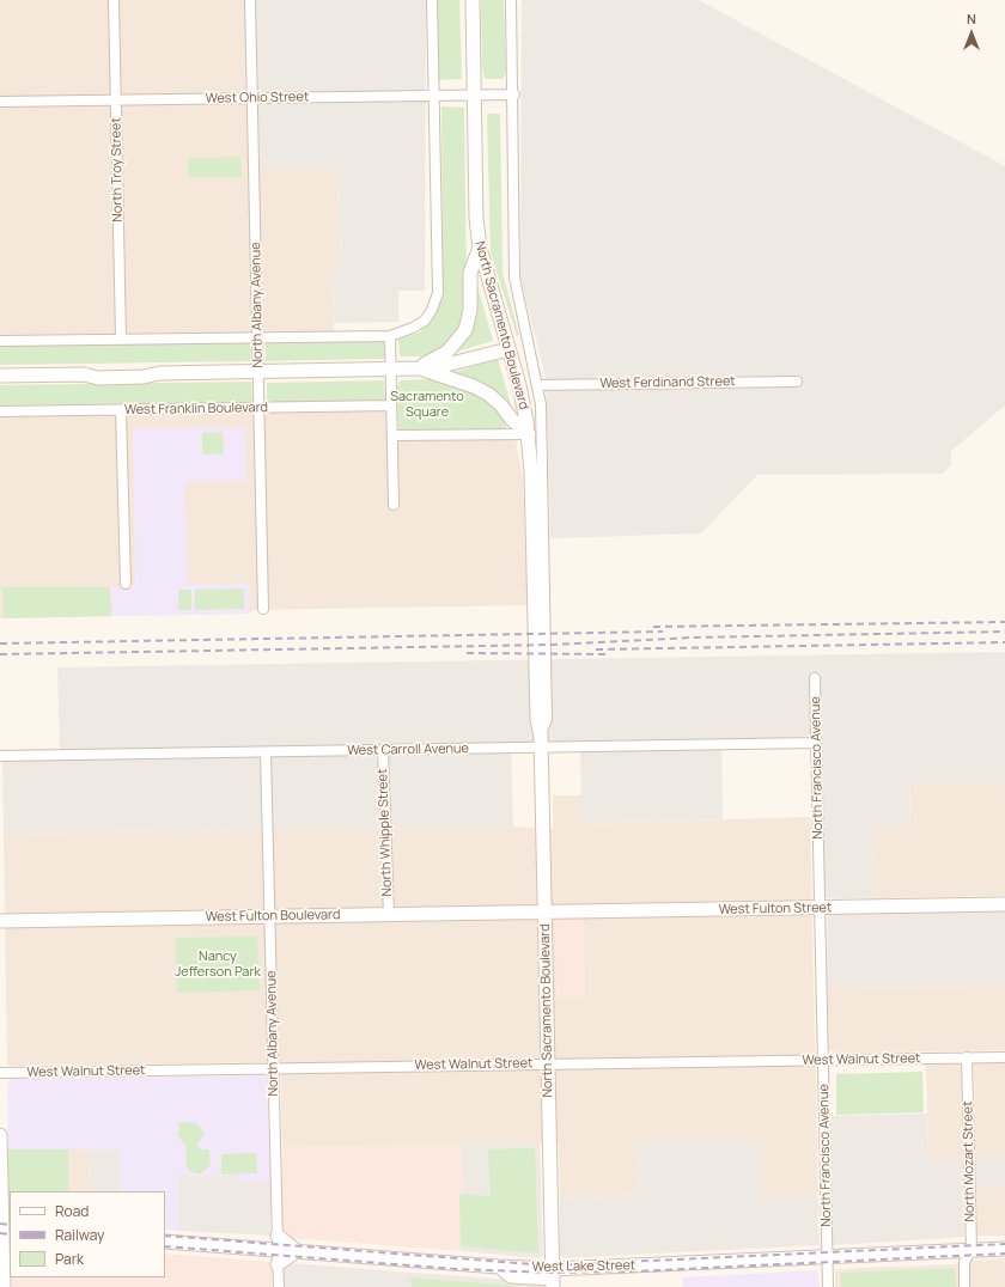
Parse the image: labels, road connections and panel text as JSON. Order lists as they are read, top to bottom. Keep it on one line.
{"streets":{"street":["West Ohio Street","North Troy Street","North Albany Avenue","North Sacramento Boulevard","West Ferdinand Street","West Franklin Boulevard","West Carroll Avenue","North Francisco Avenue","North Whipple Street","West Fulton Street","West Fulton Boulevard","West Walnut Street","North Mozart Street","West Lake Street"]},"crossings":[["West Ohio Street","North Troy Street"],["West Ohio Street","North Albany Avenue"],["West Ohio Street","North Sacramento Boulevard"],["North Albany Avenue","West Franklin Boulevard"],["North Albany Avenue","West Carroll Avenue"],["North Albany Avenue","West Fulton Boulevard"],["North Albany Avenue","West Walnut Street"],["North Albany Avenue","West Lake Street"],["North Sacramento Boulevard","West Ferdinand Street"],["North Sacramento Boulevard","West Carroll Avenue"],["North Sacramento Boulevard","West Fulton Street"],["North Sacramento Boulevard","West Fulton Boulevard"],["North Sacramento Boulevard","West Walnut Street"],["North Sacramento Boulevard","West Lake Street"],["West Carroll Avenue","North Francisco Avenue"],["West Carroll Avenue","North Whipple Street"],["North Francisco Avenue","West Fulton Street"],["North Francisco Avenue","West Walnut Street"],["North Francisco Avenue","West Lake Street"],["North Whipple Street","West Fulton Boulevard"],["West Fulton Street","West Fulton Boulevard"],["West Walnut Street","North Mozart Street"],["North Mozart Street","West Lake Street"]],"parks":["Sacramento Square","Nancy Jefferson Park"],"legend":["Road","Railway","Park"],"north":"top"}
